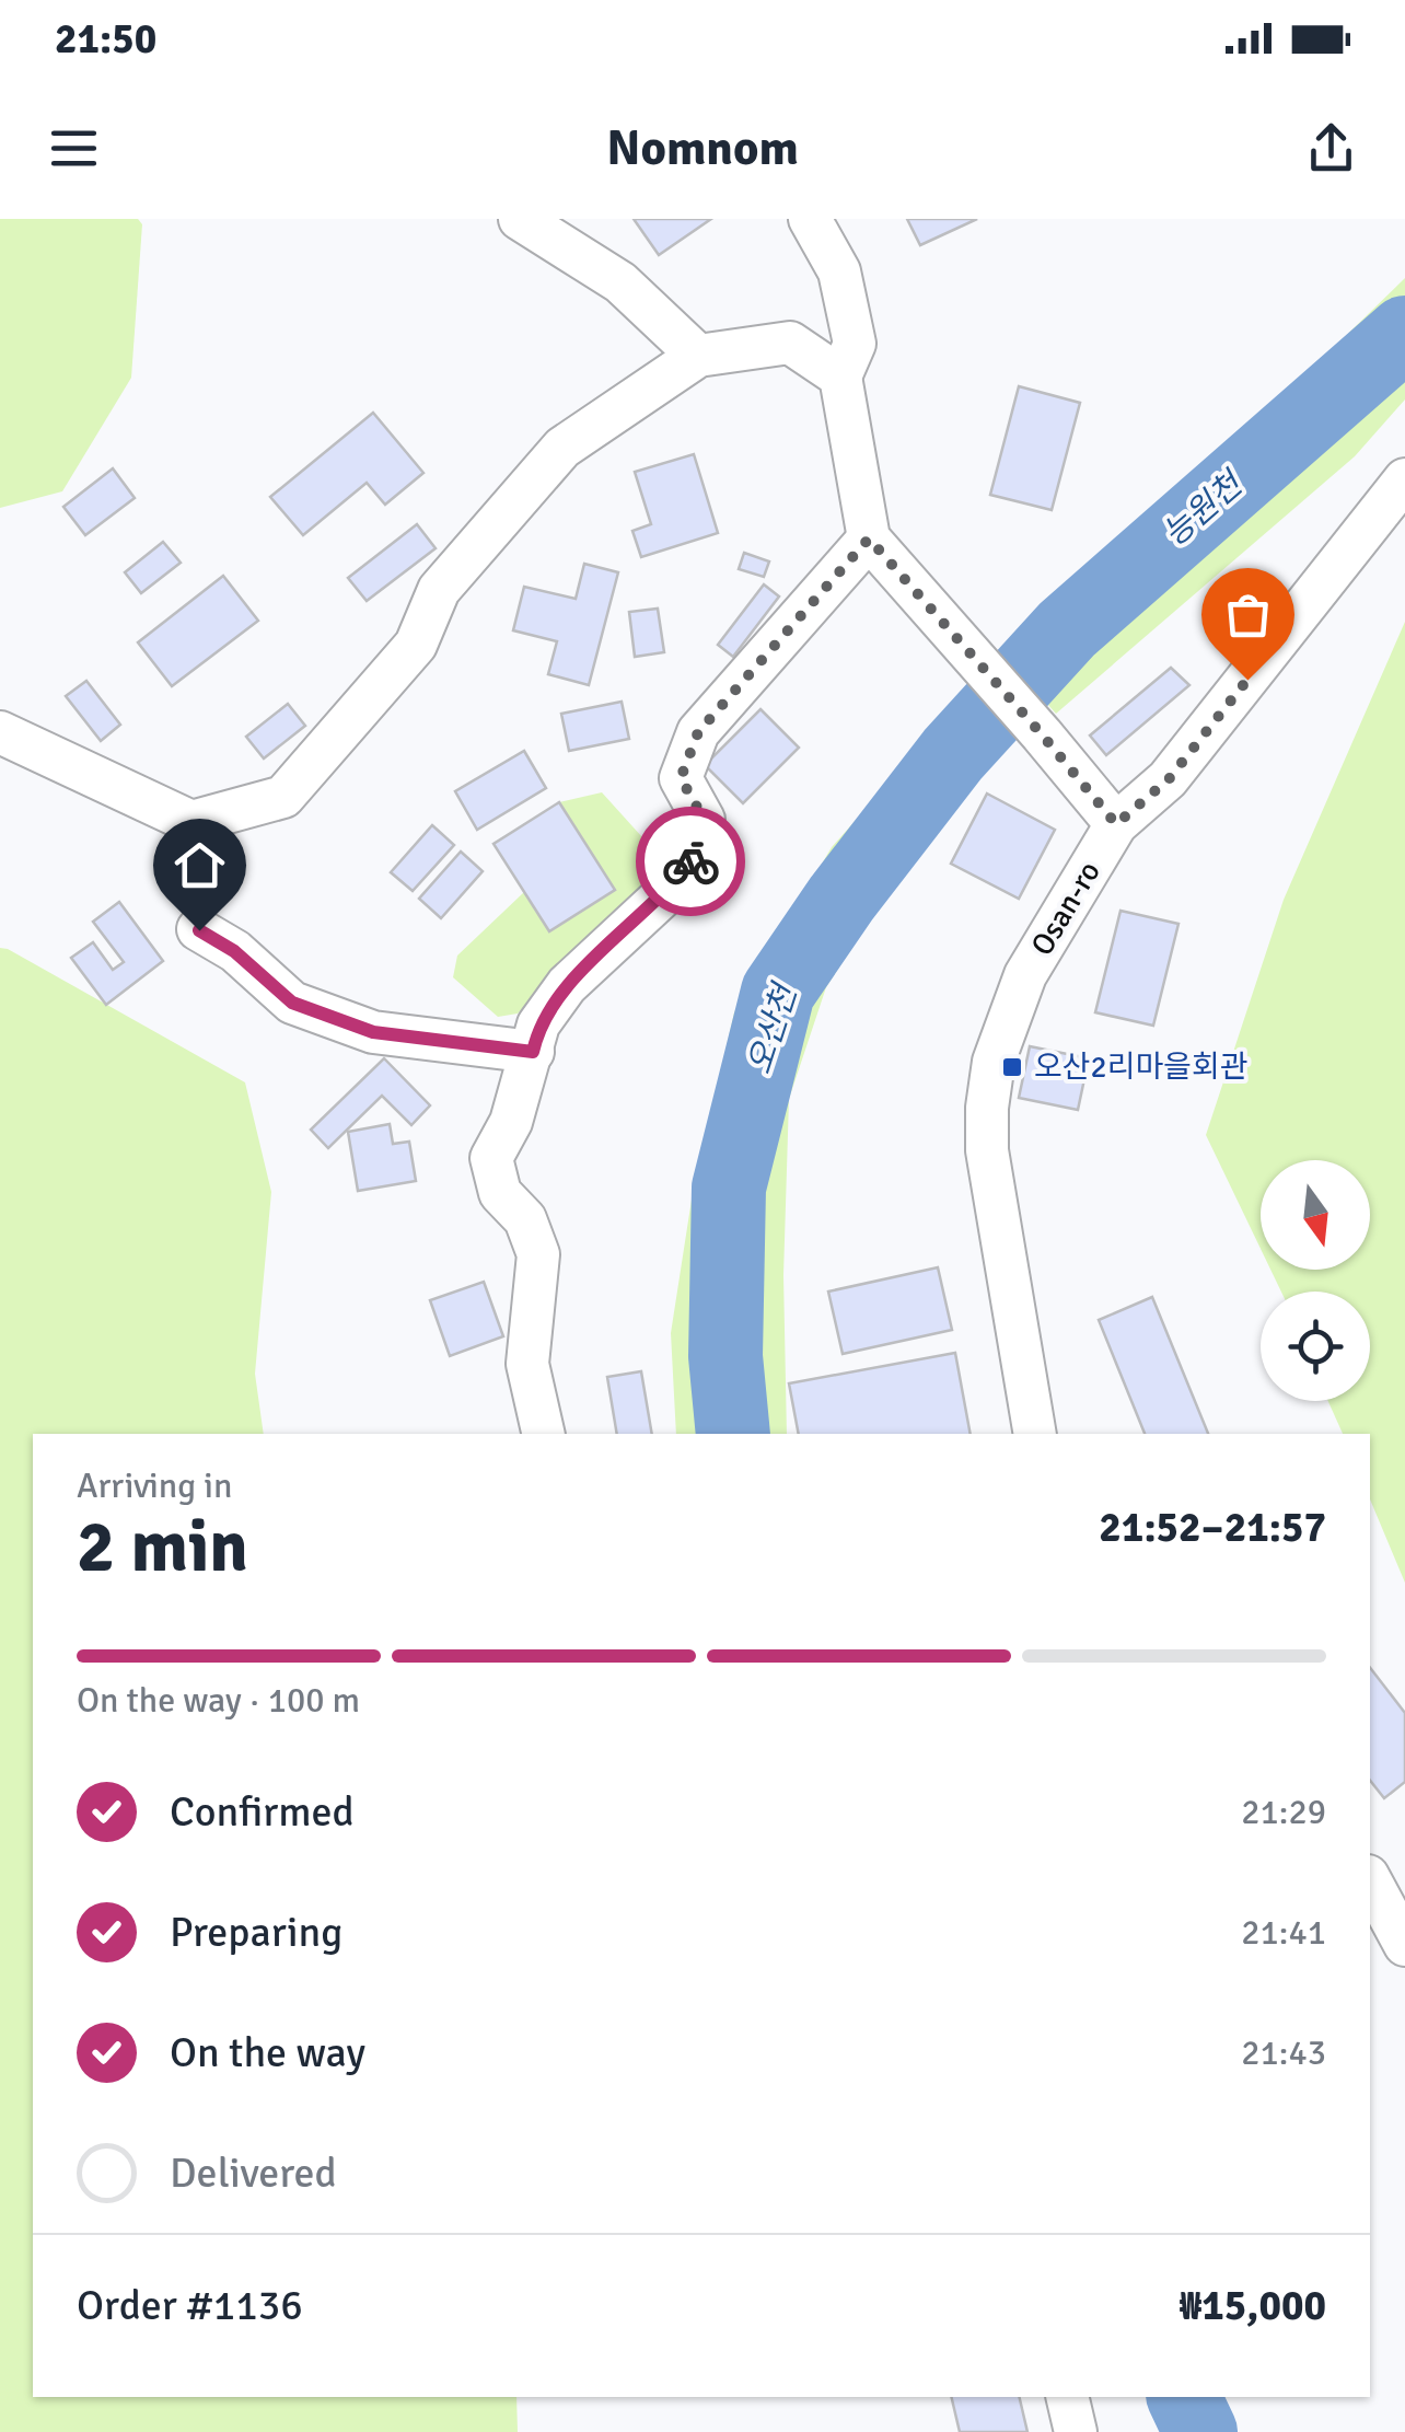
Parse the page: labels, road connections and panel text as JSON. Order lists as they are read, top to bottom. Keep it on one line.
{"streets":{"street":["Osan-ro"]},"water":["능원천","오산천"],"places":{"transit":["오산2리마을회관"]},"north":"bottom","page":{"status":"21:50","header":"Nomnom","heading":["2 min","Arriving in","21:52–21:57"],"panel":["Order #1136","₩15,000"],"bar":"On the way · 100 m","list":[["Confirmed","21:29"],["Preparing","21:41"],["On the way","21:43"],"Delivered"]}}
